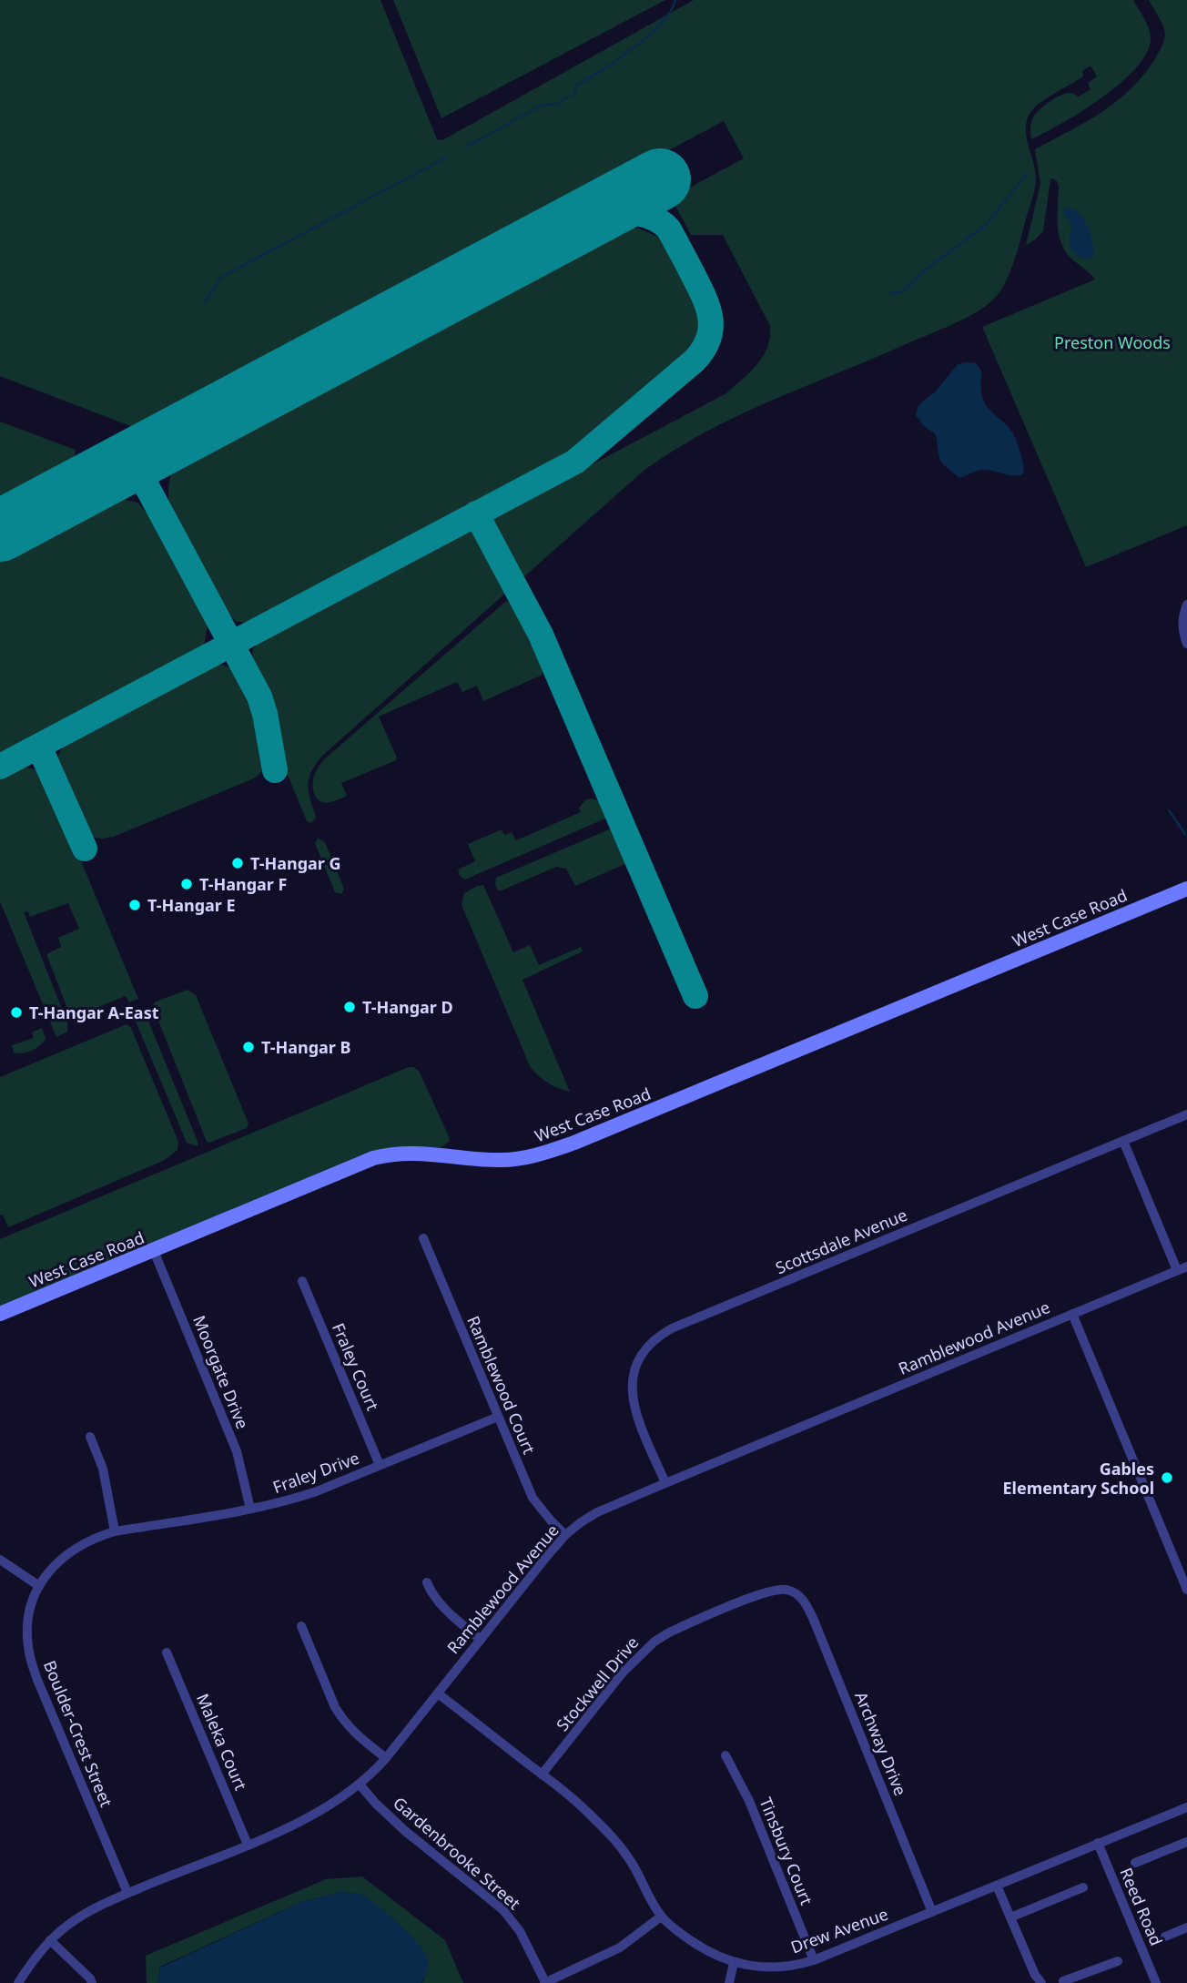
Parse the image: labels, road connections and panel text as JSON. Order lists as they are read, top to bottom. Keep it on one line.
{"streets":{"main road":["West Case Road"],"street":["Scottsdale Avenue","Ramblewood Avenue","Fraley Court","Moorgate Drive","Ramblewood Court","Fraley Drive","Stockwell Drive","Boulder-Crest Street","Maleka Court","Archway Drive","Tinsbury Court","Gardenbrooke Street","Reed Road","Drew Avenue"]},"crossings":[["West Case Road","Moorgate Drive"],["Scottsdale Avenue","Ramblewood Avenue"],["Ramblewood Avenue","Ramblewood Court"],["Ramblewood Avenue","Boulder-Crest Street"],["Ramblewood Avenue","Maleka Court"],["Ramblewood Avenue","Gardenbrooke Street"],["Ramblewood Avenue","Drew Avenue"],["Fraley Court","Fraley Drive"],["Moorgate Drive","Fraley Drive"],["Ramblewood Court","Fraley Drive"],["Fraley Drive","Boulder-Crest Street"],["Stockwell Drive","Archway Drive"],["Stockwell Drive","Drew Avenue"],["Archway Drive","Drew Avenue"],["Tinsbury Court","Drew Avenue"],["Reed Road","Drew Avenue"]],"parks":["Preston Woods"],"places":["T-Hangar G","T-Hangar F","T-Hangar E","T-Hangar D","T-Hangar A-East","T-Hangar B","Gables Elementary School"]}
